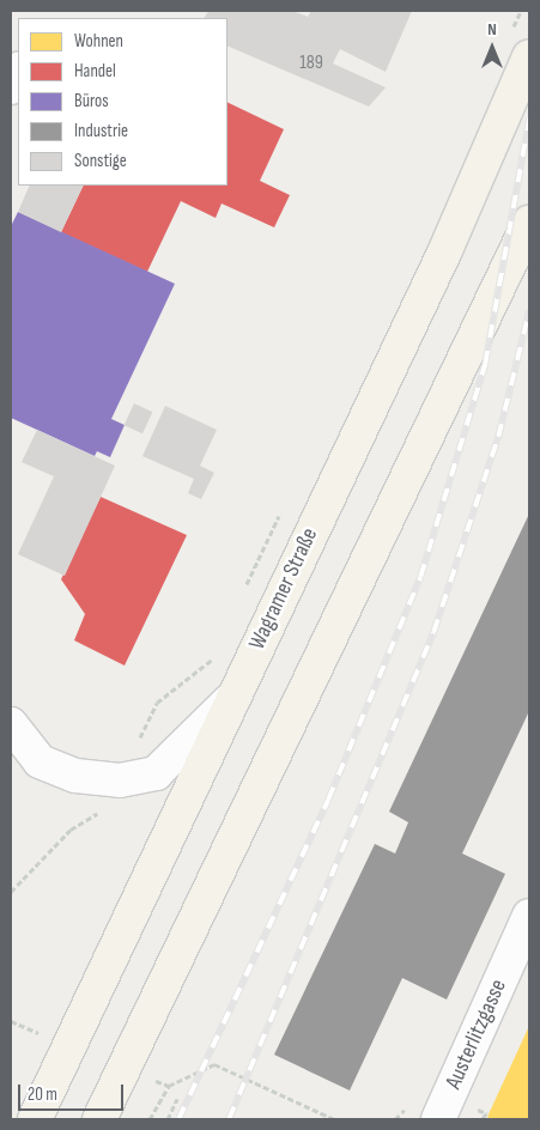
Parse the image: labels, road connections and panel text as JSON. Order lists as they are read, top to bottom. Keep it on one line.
{"streets":{"main road":["Wagramer Straße"],"street":["Austerlitzgasse"]},"house_numbers":["189"],"legend":["Wohnen","Handel","Büros","Industrie","Sonstige"],"scale_bar":"20 m","north":"top"}
